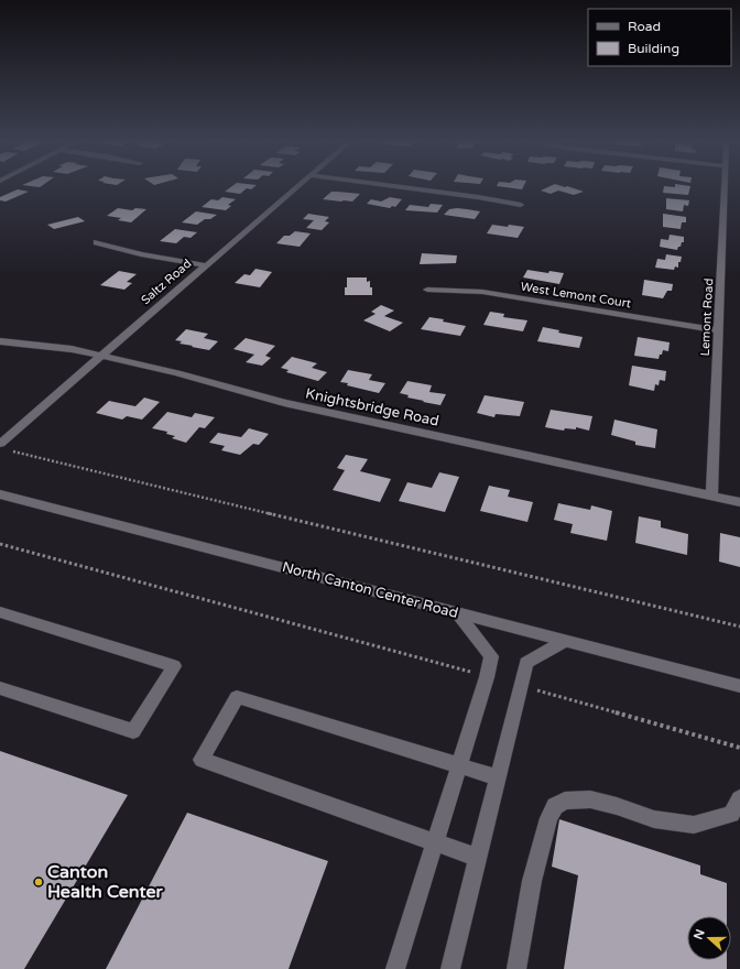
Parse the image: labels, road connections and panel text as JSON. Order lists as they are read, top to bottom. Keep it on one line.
{"streets":{"street":["Saltz Road","West Lemont Court","Lemont Road","Knightsbridge Road","North Canton Center Road"]},"crossings":[["Saltz Road","Knightsbridge Road"],["West Lemont Court","Lemont Road"],["Lemont Road","Knightsbridge Road"]],"places":["Canton Health Center"],"legend":["Road","Building"],"north":"left"}
